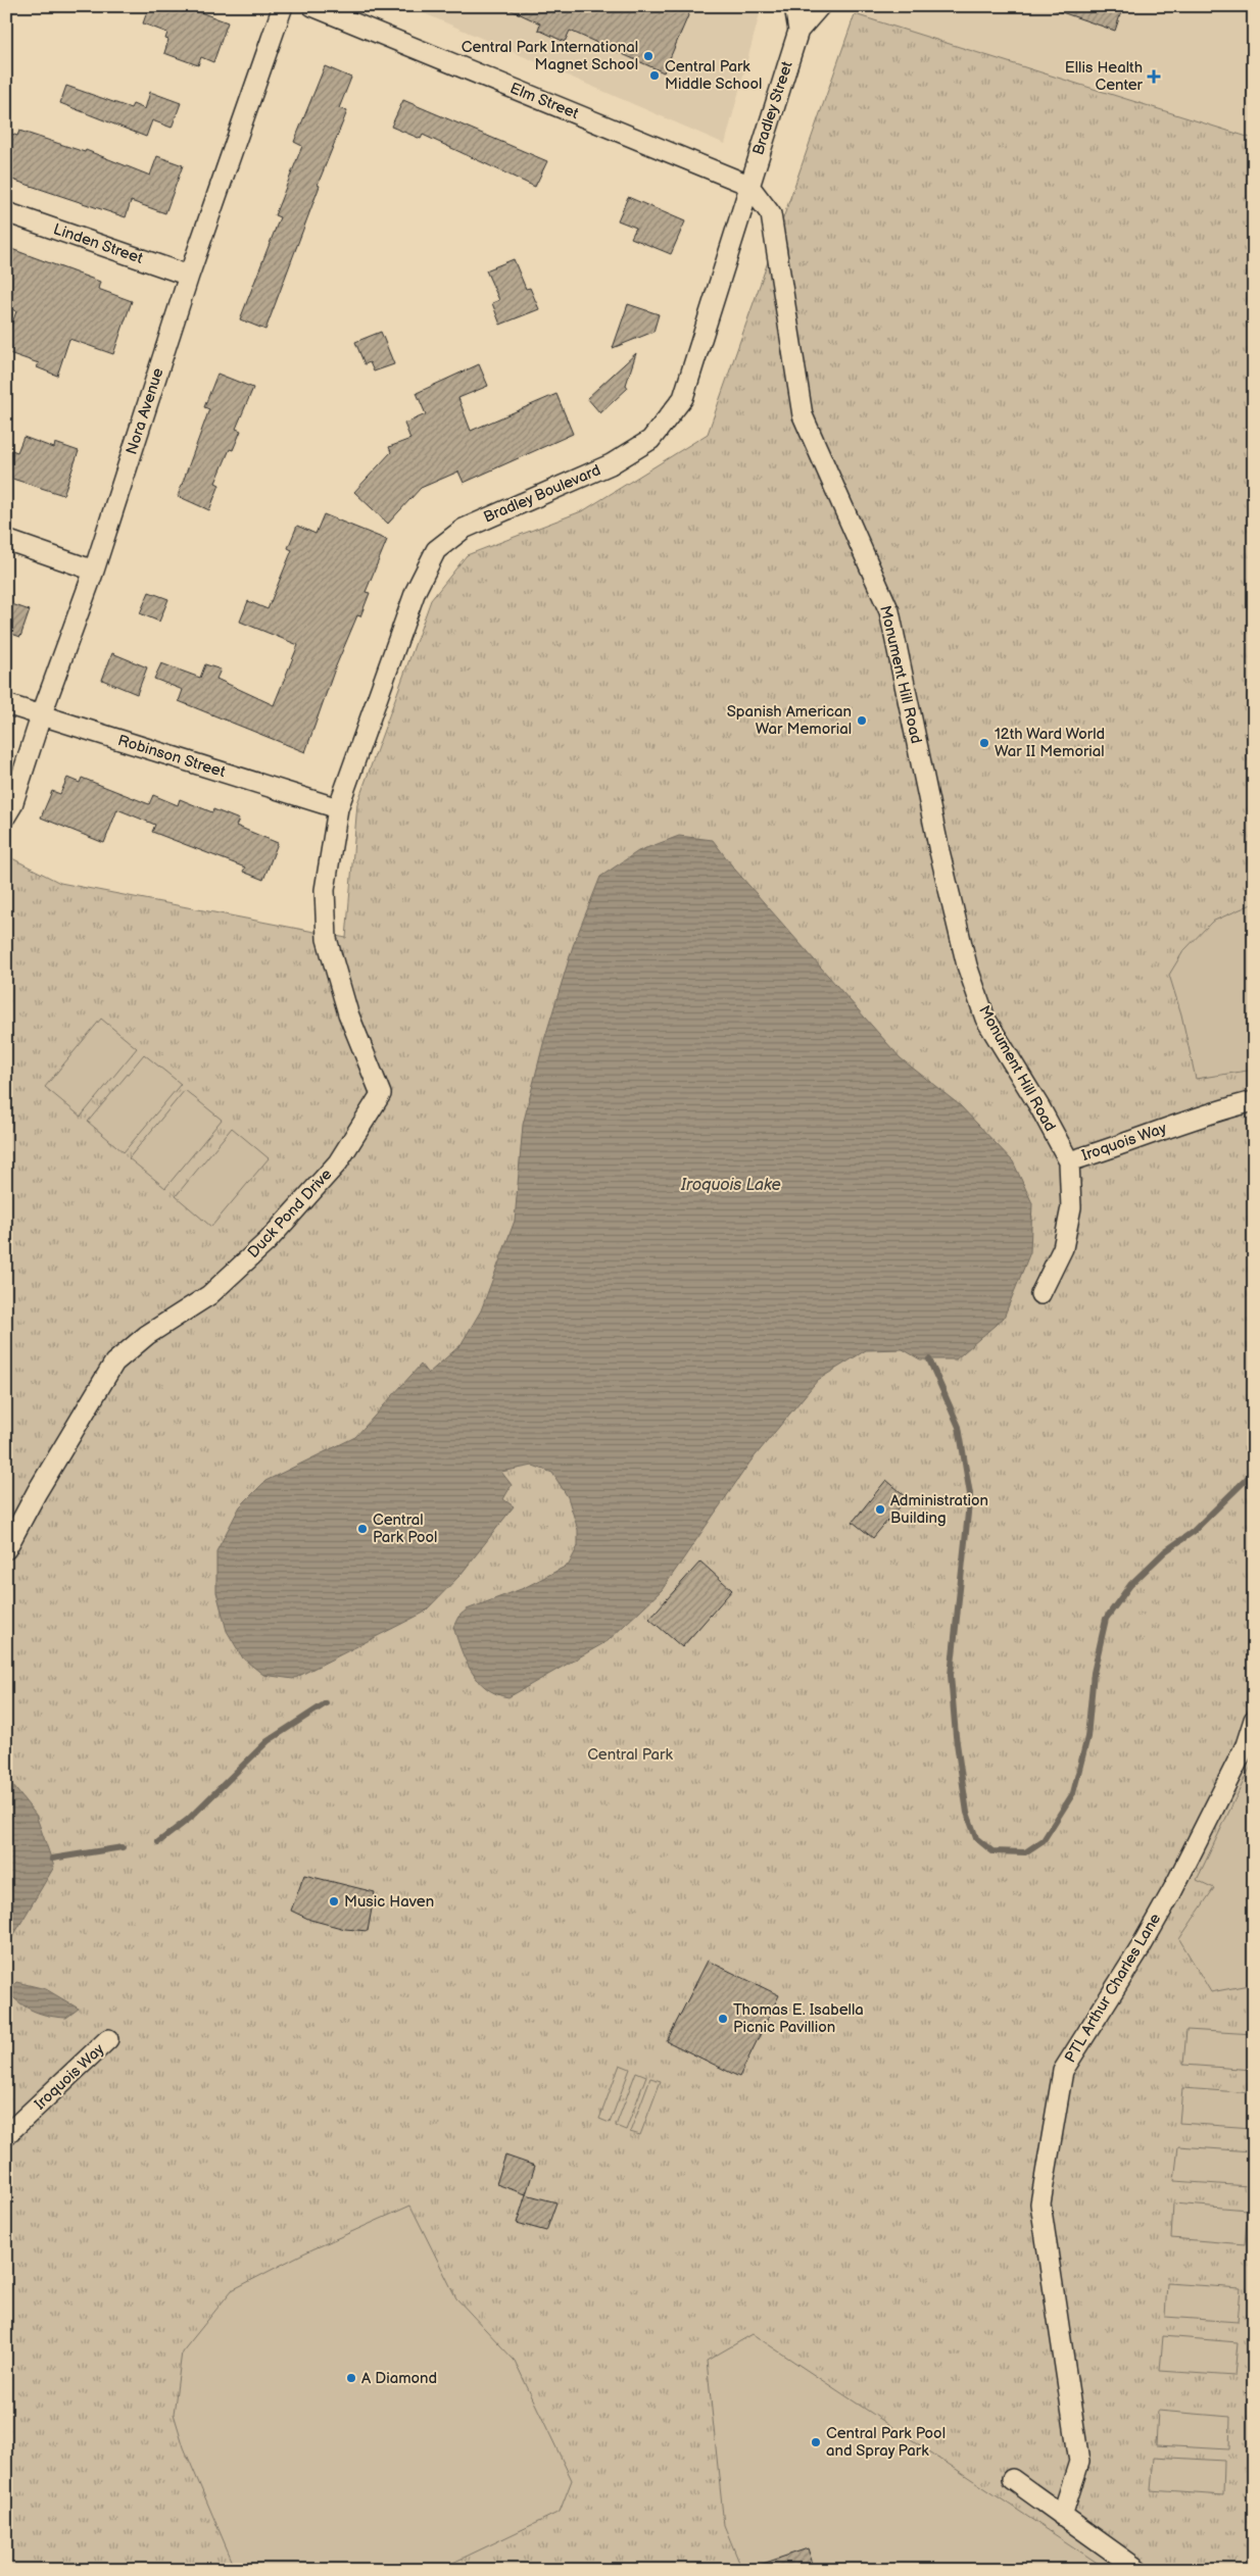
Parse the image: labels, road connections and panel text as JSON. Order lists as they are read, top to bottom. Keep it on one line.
{"streets":{"street":["Elm Street","Bradley Street","Linden Street","Nora Avenue","Bradley Boulevard","Monument Hill Road","Robinson Street","Iroquois Way","Duck Pond Drive","PTL Arthur Charles Lane"]},"crossings":[["Elm Street","Bradley Street"],["Elm Street","Bradley Boulevard"],["Elm Street","Monument Hill Road"],["Bradley Street","Bradley Boulevard"],["Bradley Street","Monument Hill Road"],["Linden Street","Nora Avenue"],["Nora Avenue","Robinson Street"],["Bradley Boulevard","Monument Hill Road"],["Bradley Boulevard","Robinson Street"],["Bradley Boulevard","Duck Pond Drive"],["Monument Hill Road","Iroquois Way"],["Robinson Street","Duck Pond Drive"]],"water":["Iroquois Lake"],"parks":["Central Park"],"places":{"other":["Central Park International Magnet School","Central Park Middle School","Spanish American War Memorial","12th Ward World War II Memorial","Administration Building","Central Park Pool","Music Haven","Thomas E. Isabella Picnic Pavillion","A Diamond","Central Park Pool and Spray Park"],"health":["Ellis Health Center"]}}
